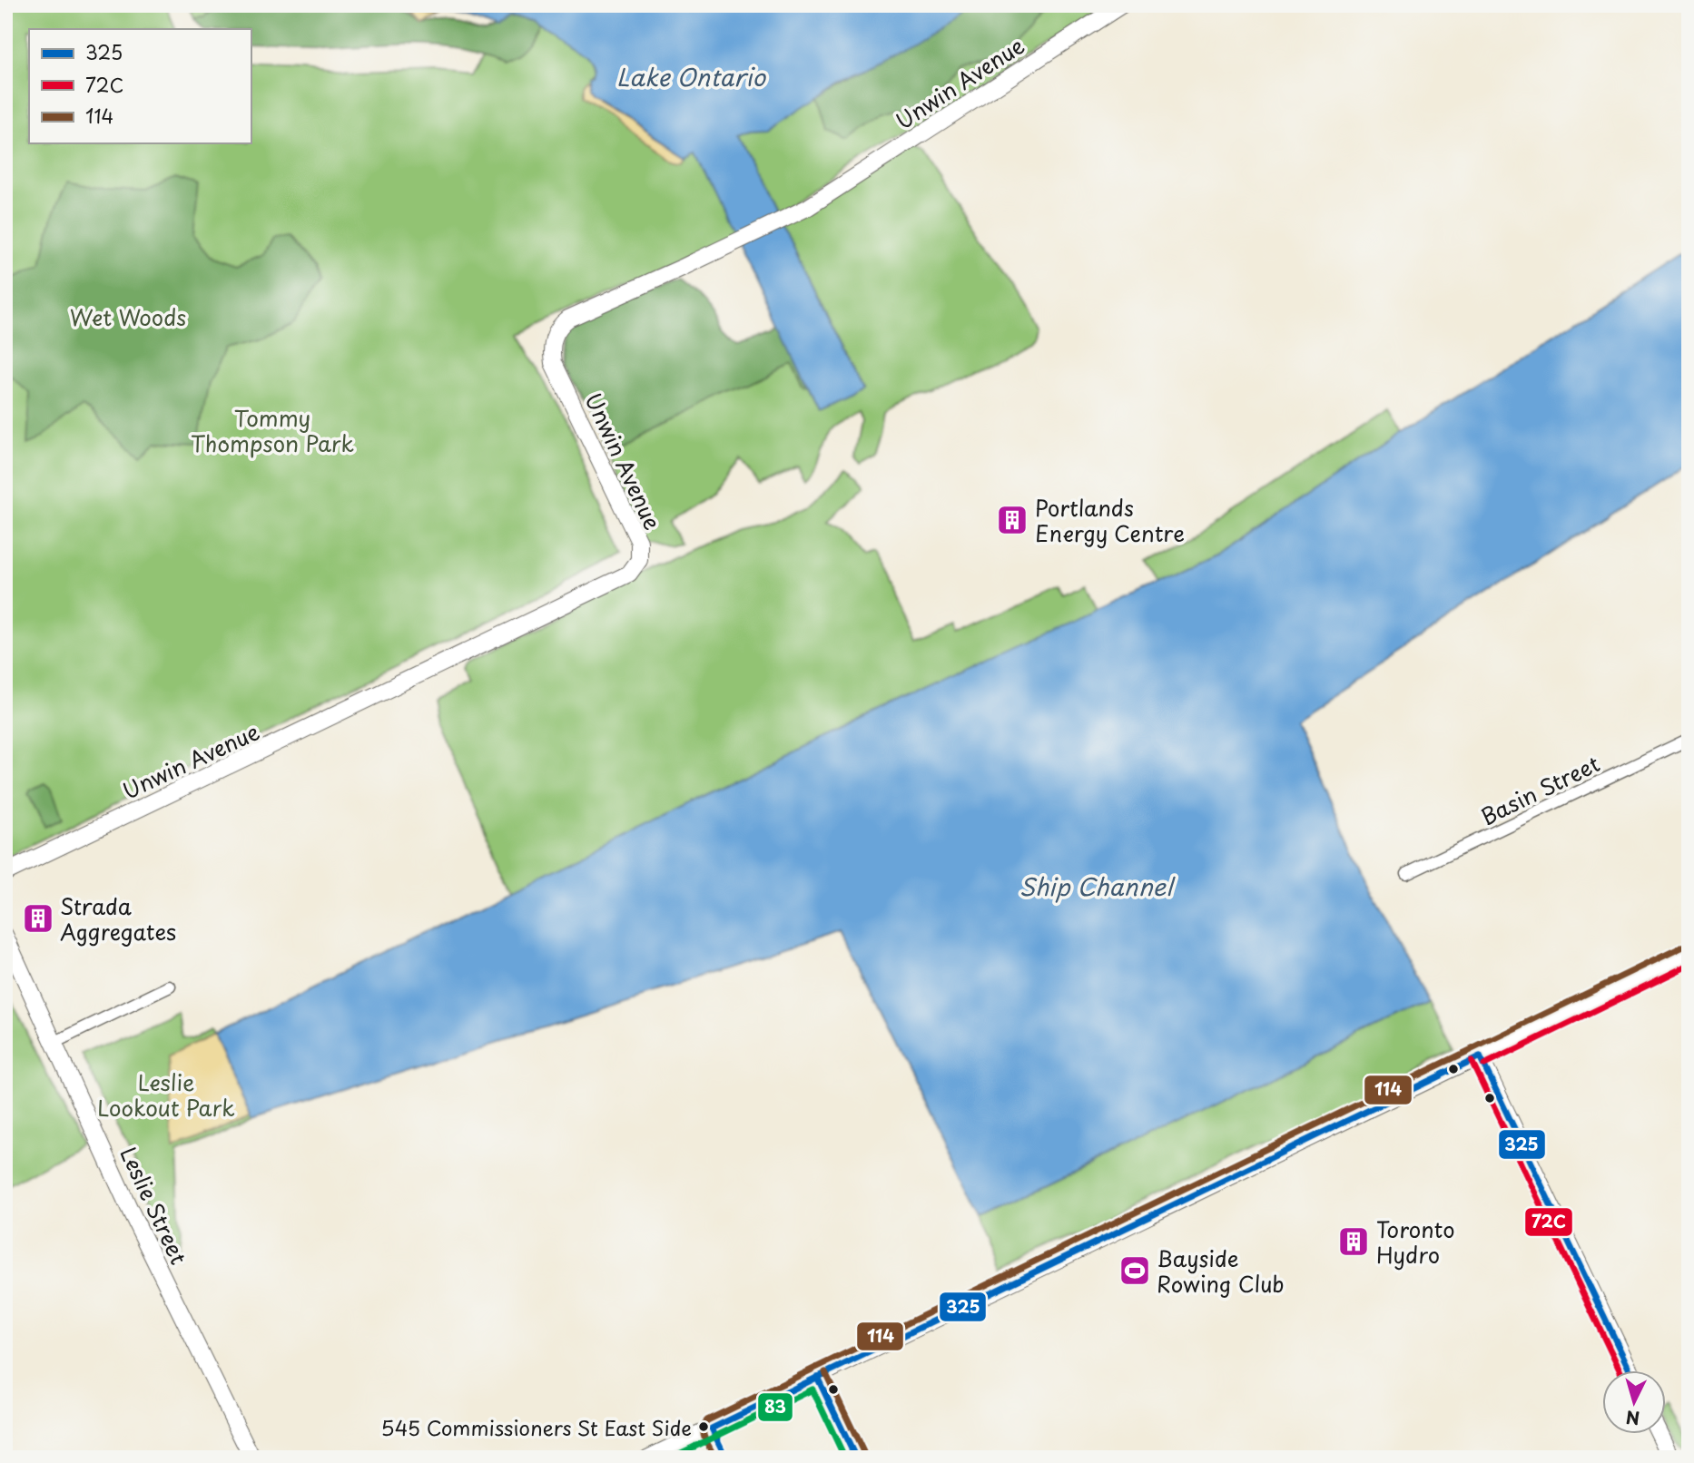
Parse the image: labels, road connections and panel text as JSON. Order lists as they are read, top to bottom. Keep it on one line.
{"streets":{"street":["Unwin Avenue","Basin Street","Leslie Street"]},"water":["Lake Ontario","Ship Channel"],"parks":["Wet Woods","Tommy Thompson Park","Leslie Lookout Park"],"places":{"building":["Portlands Energy Centre","Strada Aggregates","Toronto Hydro"],"sports":["Bayside Rowing Club"],"other":["545 Commissioners St East Side"]},"lines":["transit line 114","transit line 72C","transit line 325","transit line 83"],"legend":["325","72C","114"],"north":"bottom"}
